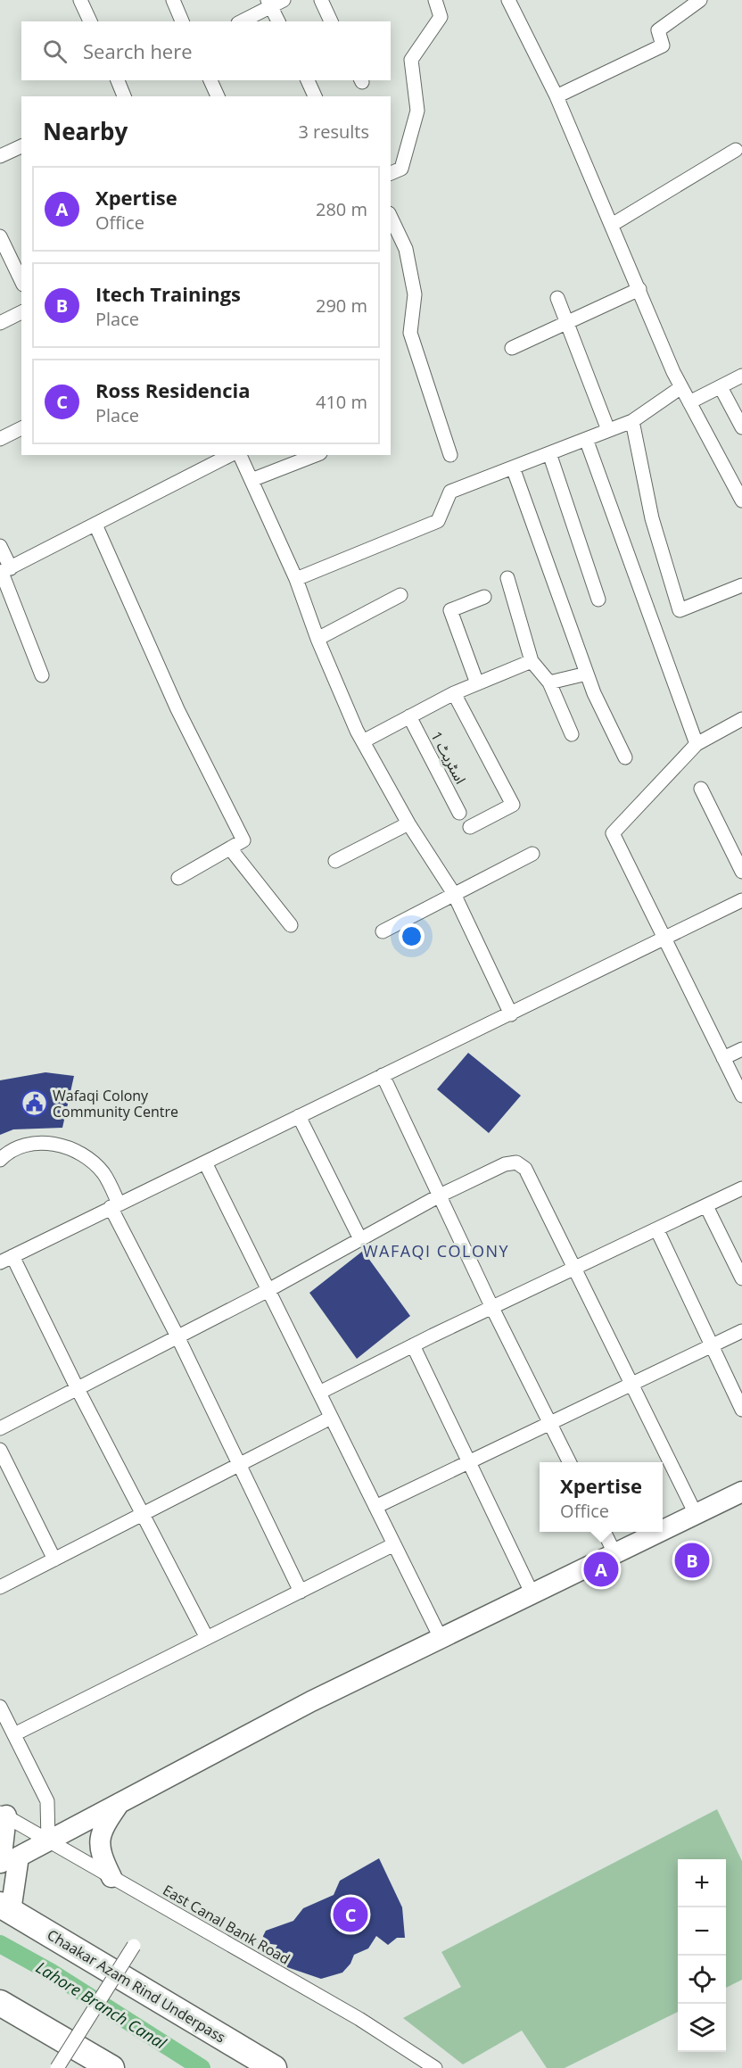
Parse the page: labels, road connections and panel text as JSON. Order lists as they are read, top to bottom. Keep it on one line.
{"streets":{"highway":["Chaakar Azam Rind Underpass"],"street":["اسٹریٹ 1","East Canal Bank Road"]},"districts":["WAFAQI COLONY"],"water":["Lahore Branch Canal"],"places":{"public building":["Wafaqi Colony Community Centre"]},"page":{"search":"Search here","heading":["Nearby","3 results"],"list":[{"mark":"A","name":"Xpertise","note":"Office","value":"280 m"},{"mark":"B","name":"Itech Trainings","note":"Place","value":"290 m"},{"mark":"C","name":"Ross Residencia","note":"Place","value":"410 m"}],"popup":["Xpertise","Office"],"pins":["B","A","C"],"map_buttons":["+","−"]}}
